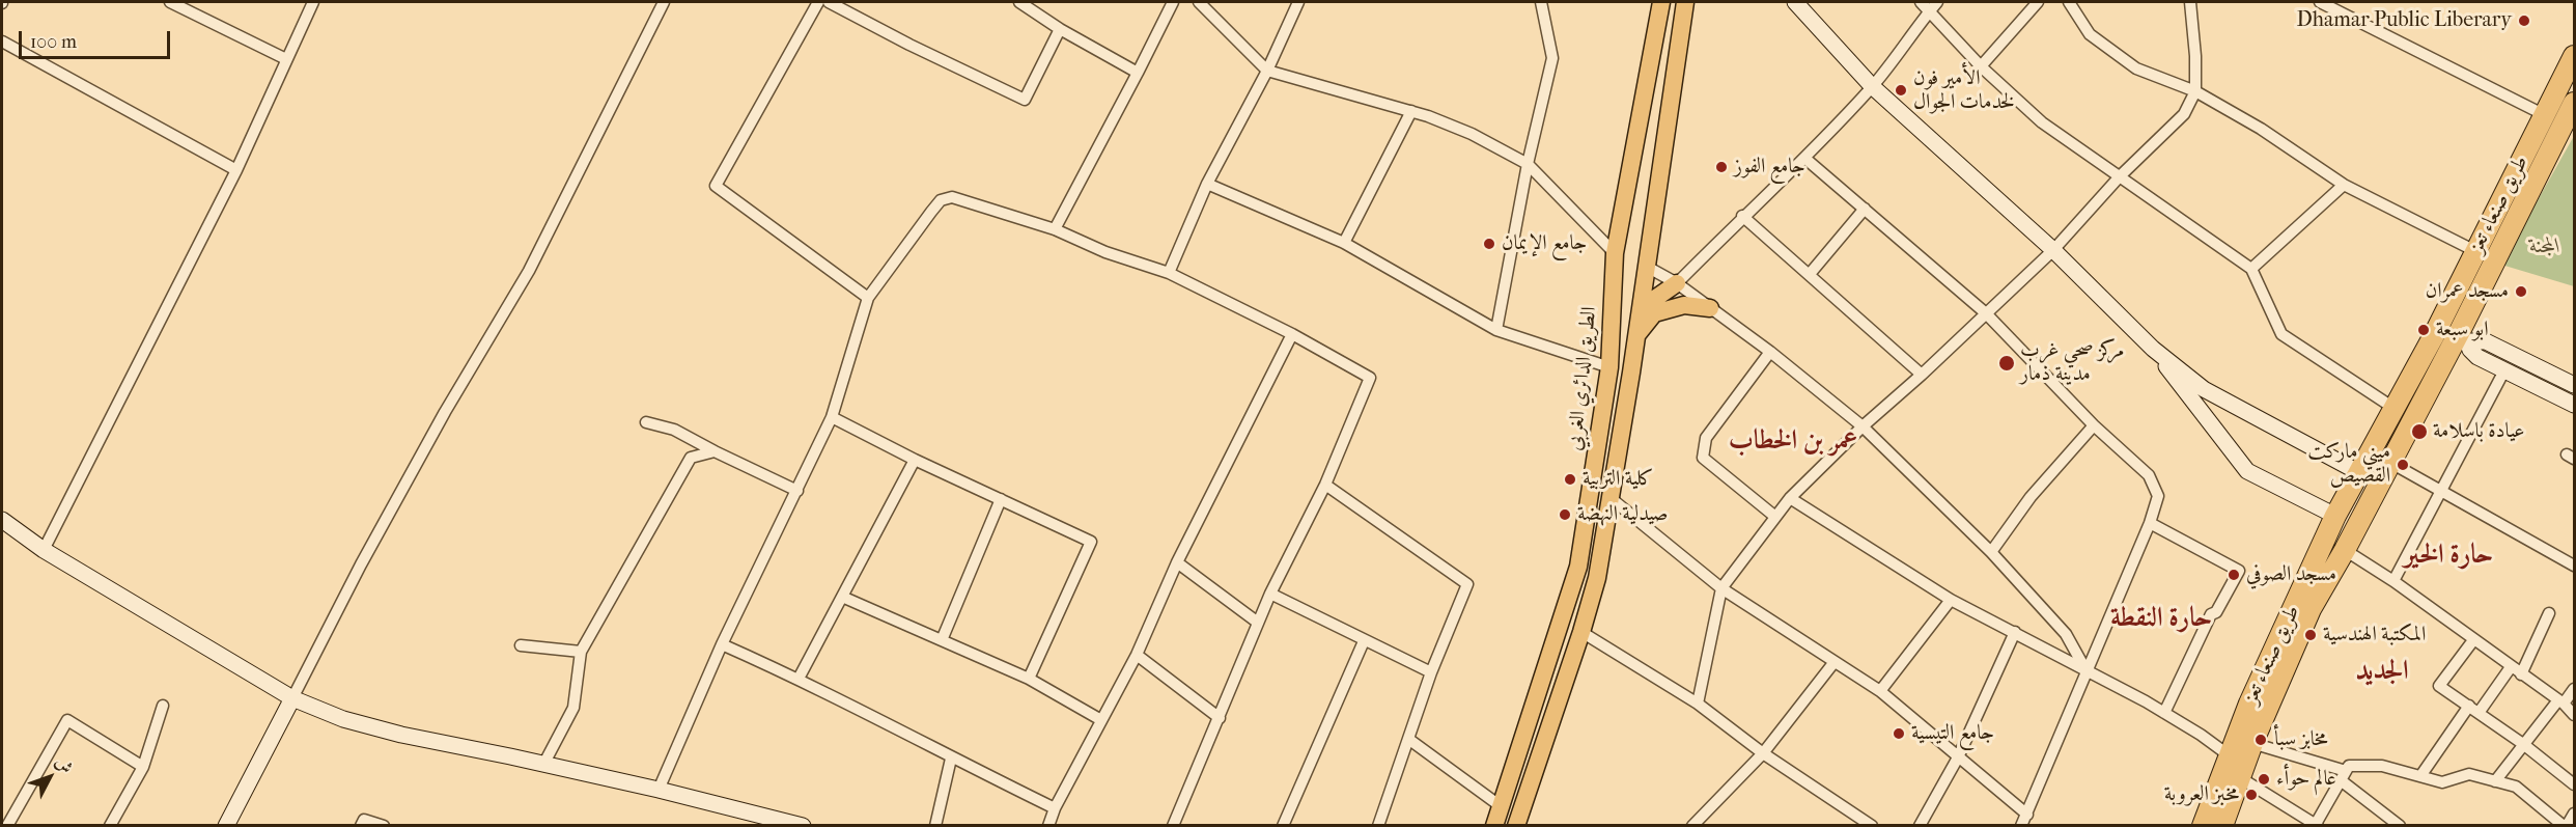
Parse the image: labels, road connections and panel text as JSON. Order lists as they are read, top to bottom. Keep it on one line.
{"streets":{"highway":["طريق صنعاء تعز"],"main road":["الطريق الدائري الغربي"]},"districts":["عمر بن الخطاب","حارة الخير","حارة النقطة","الجديد"],"parks":["المجنة"],"places":["Dhamar Public Liberary","الأمير فون لخدمات الجوال","جامع الفوز","جامع الإيمان","مسجد عمران","ابو سبعة","مركز صحي غرب مدينة ذمار","عيادة باسلامة","ميني ماركت القصيص","كلية التربية","صيدلية النهضة","مسجد الصوفي","المكتبة الهندسية","جامع التيسية","مخابز سبأ","عالم حوأء","مخبز العروبة"],"scale_bar":"100 m","north":"top right"}
